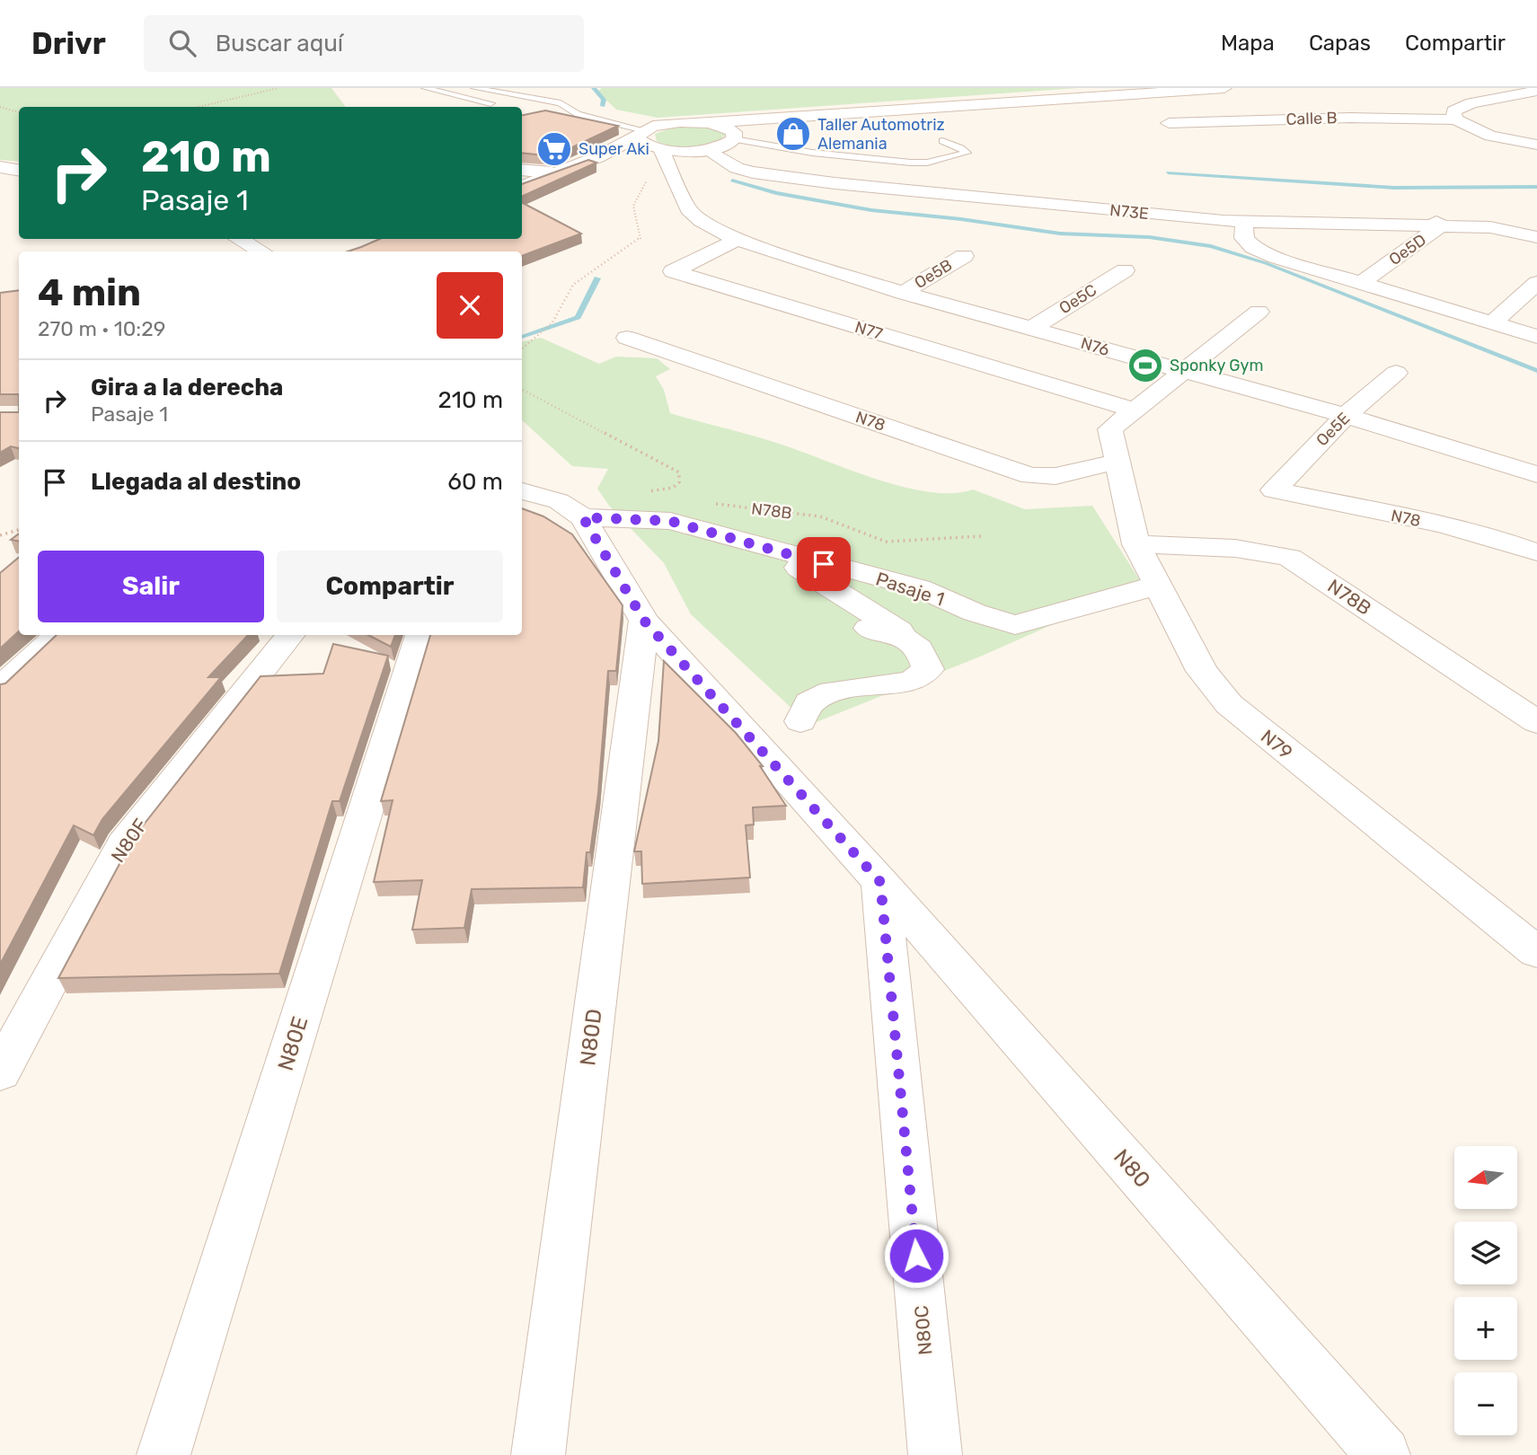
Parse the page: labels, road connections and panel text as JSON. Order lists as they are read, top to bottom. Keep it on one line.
{"streets":{"street":["Calle B","N73E","Oe5D","Oe5B","Oe5C","N77","N76","N78","Oe5E","N78B","Pasaje 1","N79","N80F","N80D","N80E","N80","N80C"]},"crossings":[["N73E","Oe5D"],["Oe5B","N76"],["Oe5C","N76"],["N77","N76"],["N76","Oe5E"],["N78","Oe5E"],["N78","N79"],["N78B","N79"],["Pasaje 1","N79"],["N80","N80C"]],"places":{"shop":["Taller Automotriz Alemania"],"supermarket":["Super Aki"],"sports":["Sponky Gym"]},"north":"left","page":{"header":"Drivr","search":"Buscar aquí","nav":["Mapa","Capas","Compartir"],"turn":["210 m","Pasaje 1"],"heading":["4 min","270 m · 10:29"],"list":[{"name":"Gira a la derecha","note":"Pasaje 1","value":"210 m"},{"name":"Llegada al destino","value":"60 m"}],"buttons":["Salir","Compartir"],"map_buttons":["+","−"]}}
